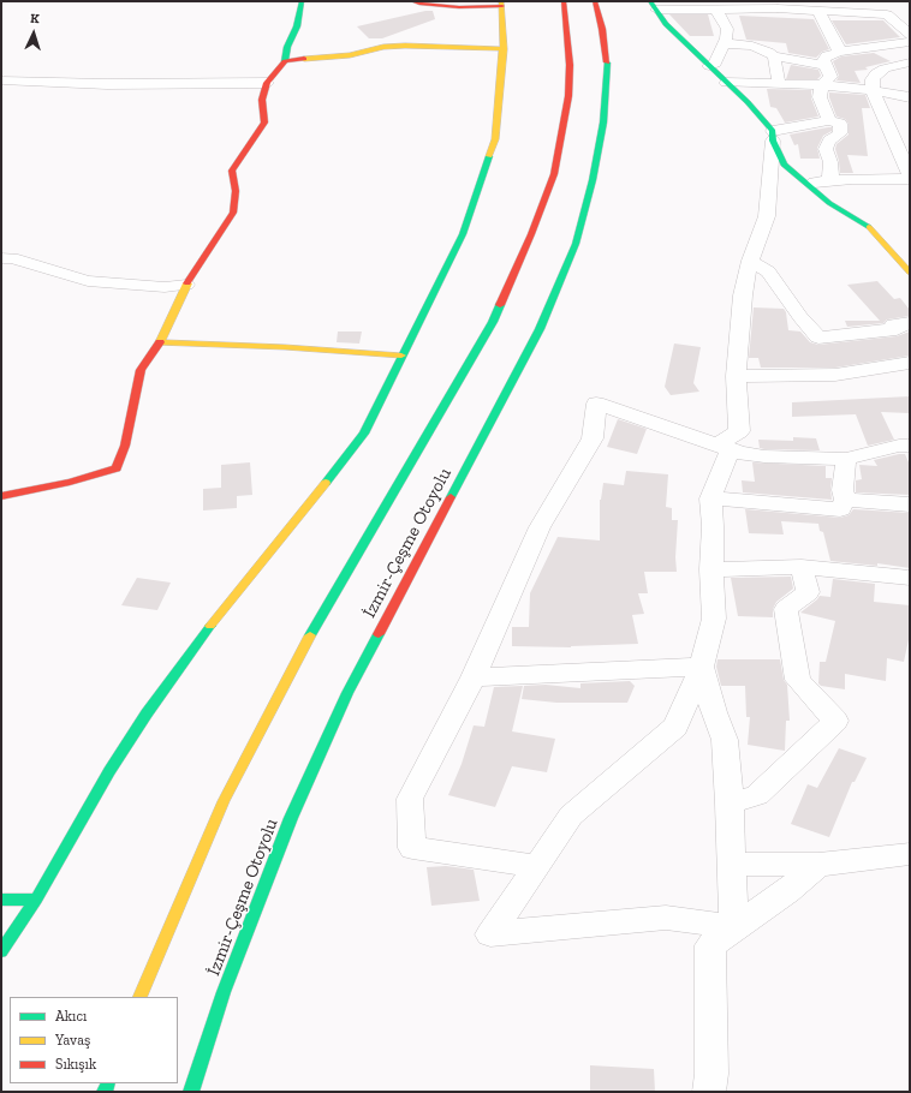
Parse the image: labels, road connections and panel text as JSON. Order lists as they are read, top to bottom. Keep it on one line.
{"streets":{"main road":["İzmir-Çeşme Otoyolu"]},"legend":["Akıcı","Yavaş","Sıkışık"],"north":"top"}
